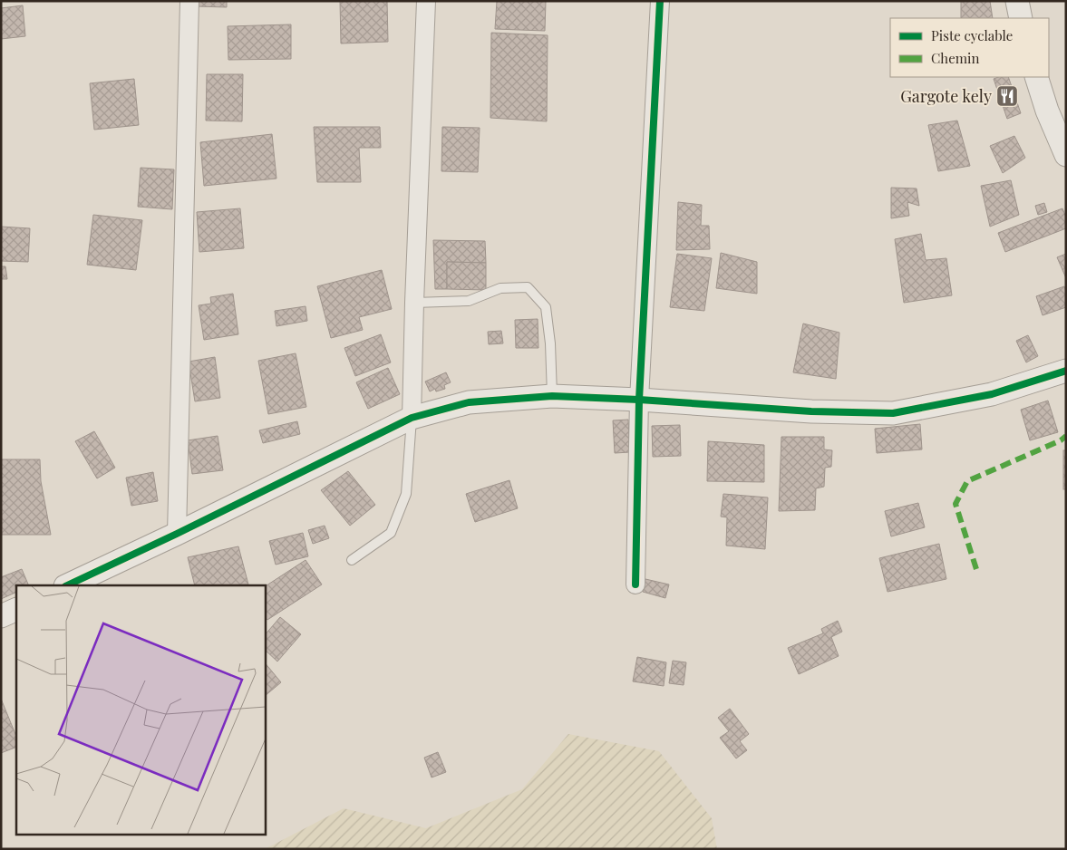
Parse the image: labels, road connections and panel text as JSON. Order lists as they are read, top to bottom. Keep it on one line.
{"places":{"restaurant":["Gargote kely"]},"legend":["Piste cyclable","Chemin"]}
